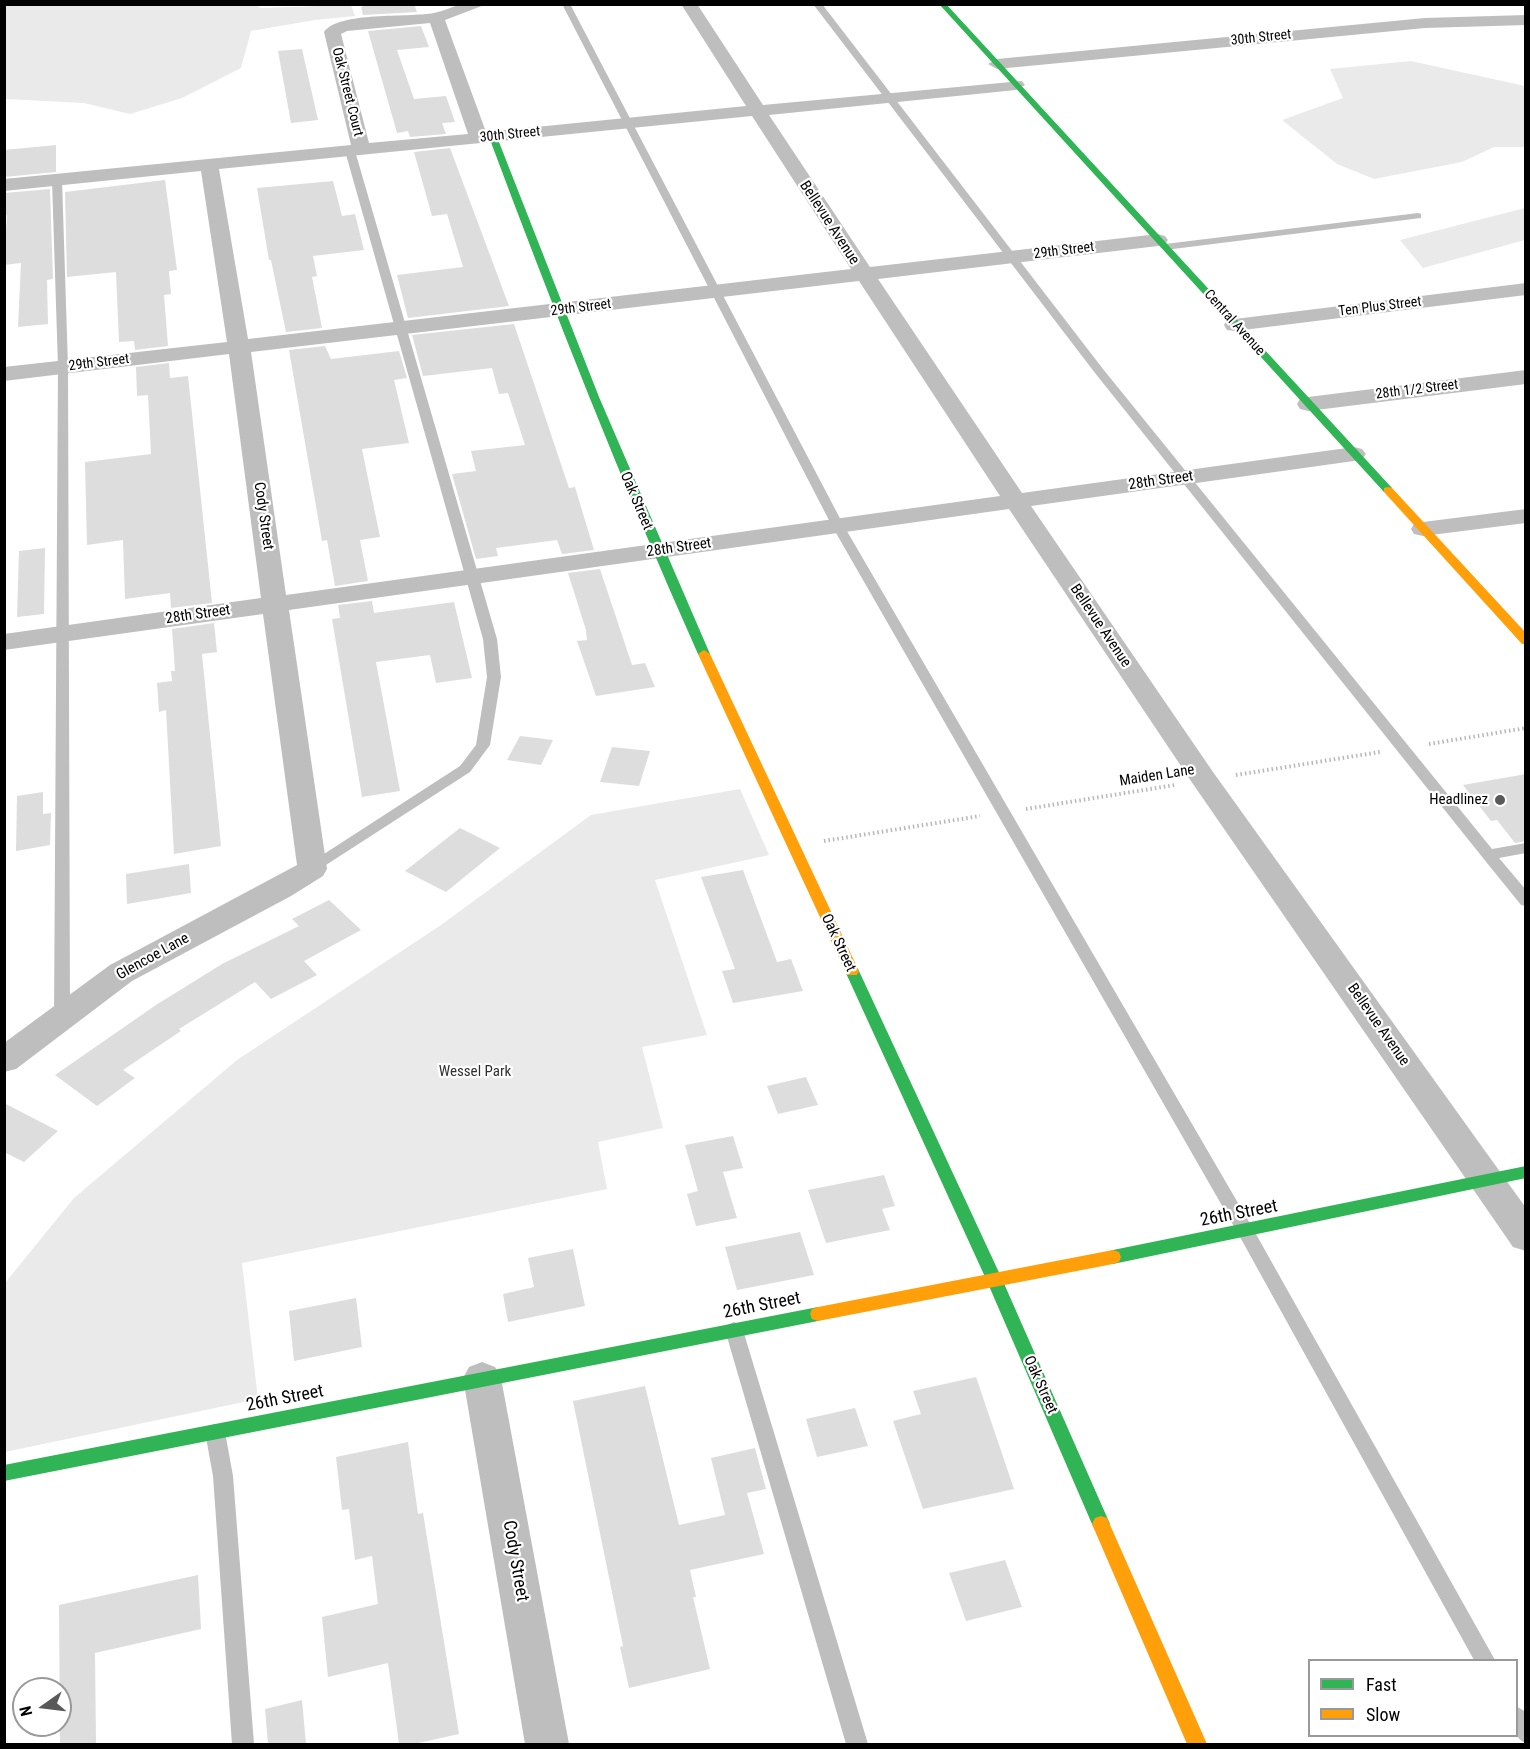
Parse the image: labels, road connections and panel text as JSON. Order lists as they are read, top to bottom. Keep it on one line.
{"streets":{"street":["30th Street","Oak Street Court","Bellevue Avenue","29th Street","Ten Plus Street","Central Avenue","28th 1/2 Street","28th Street","Oak Street","Cody Street","Glencoe Lane","26th Street"],"path":["Maiden Lane"]},"crossings":[["30th Street","Oak Street Court"],["30th Street","Bellevue Avenue"],["30th Street","Central Avenue"],["30th Street","Oak Street"],["30th Street","Cody Street"],["Oak Street Court","Oak Street"],["Bellevue Avenue","29th Street"],["Bellevue Avenue","28th Street"],["Bellevue Avenue","Maiden Lane"],["Bellevue Avenue","26th Street"],["29th Street","Central Avenue"],["29th Street","Oak Street"],["29th Street","Cody Street"],["Ten Plus Street","Central Avenue"],["Central Avenue","28th 1/2 Street"],["Central Avenue","28th Street"],["28th Street","Oak Street"],["28th Street","Cody Street"],["Oak Street","Maiden Lane"],["Oak Street","26th Street"],["Cody Street","Glencoe Lane"],["Cody Street","26th Street"]],"parks":["Wessel Park"],"places":["Headlinez"],"legend":["Fast","Slow"],"north":"left"}
